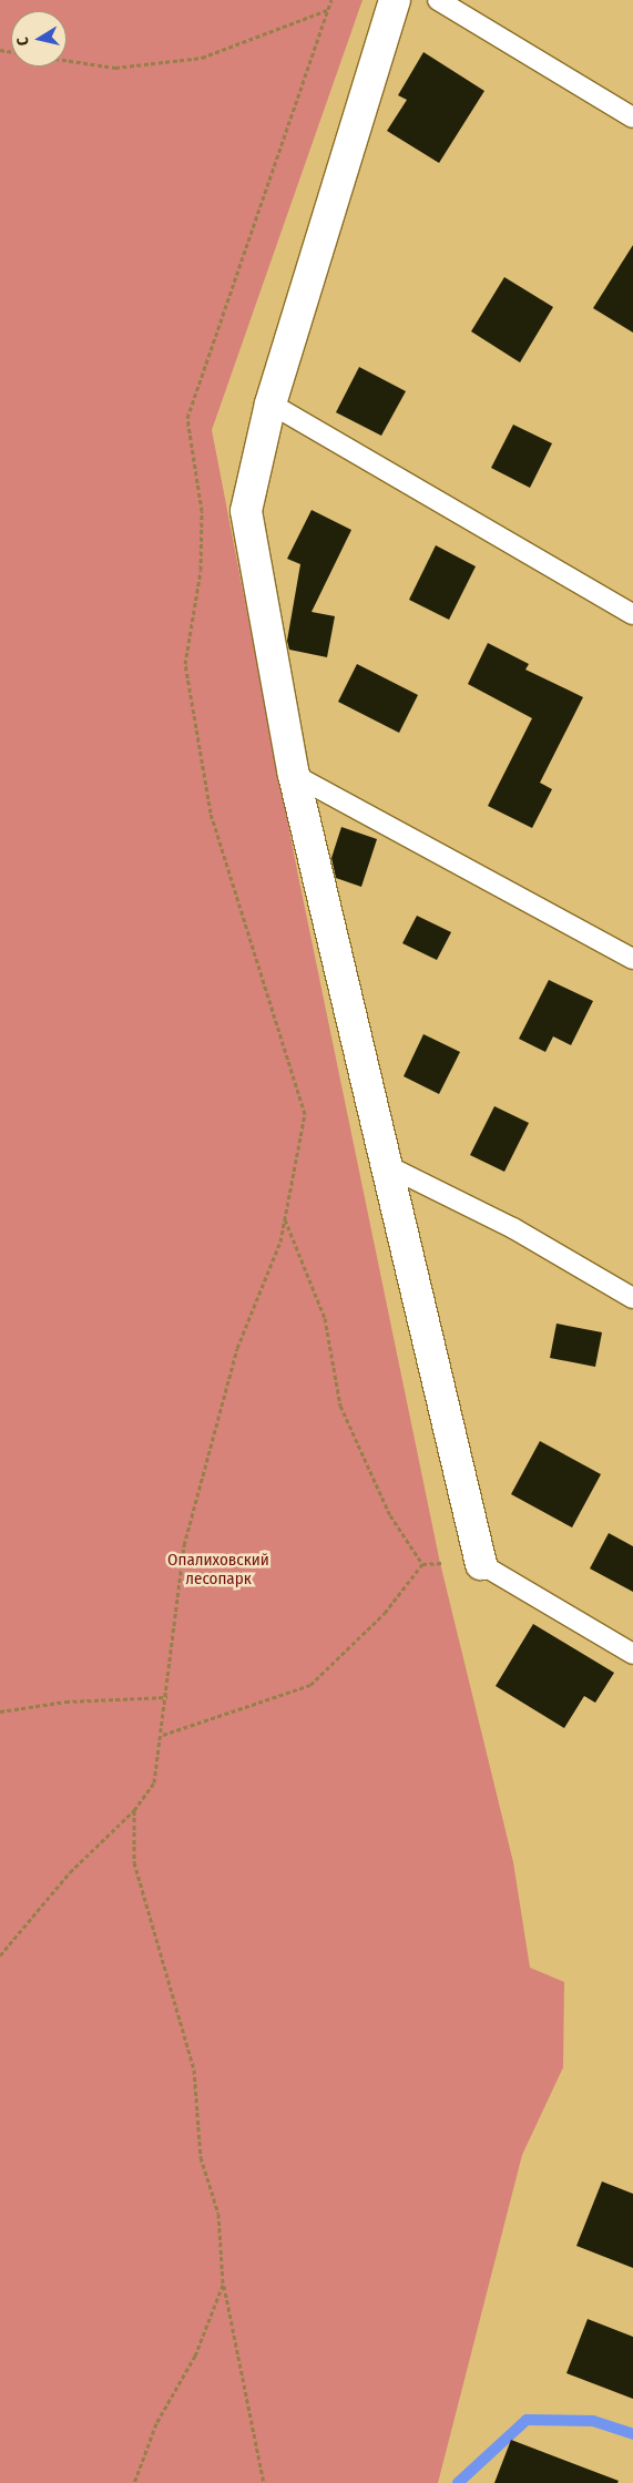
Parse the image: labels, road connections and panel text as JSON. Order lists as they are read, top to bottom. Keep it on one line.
{"parks":["Опалиховский лесопарк"],"north":"left"}
